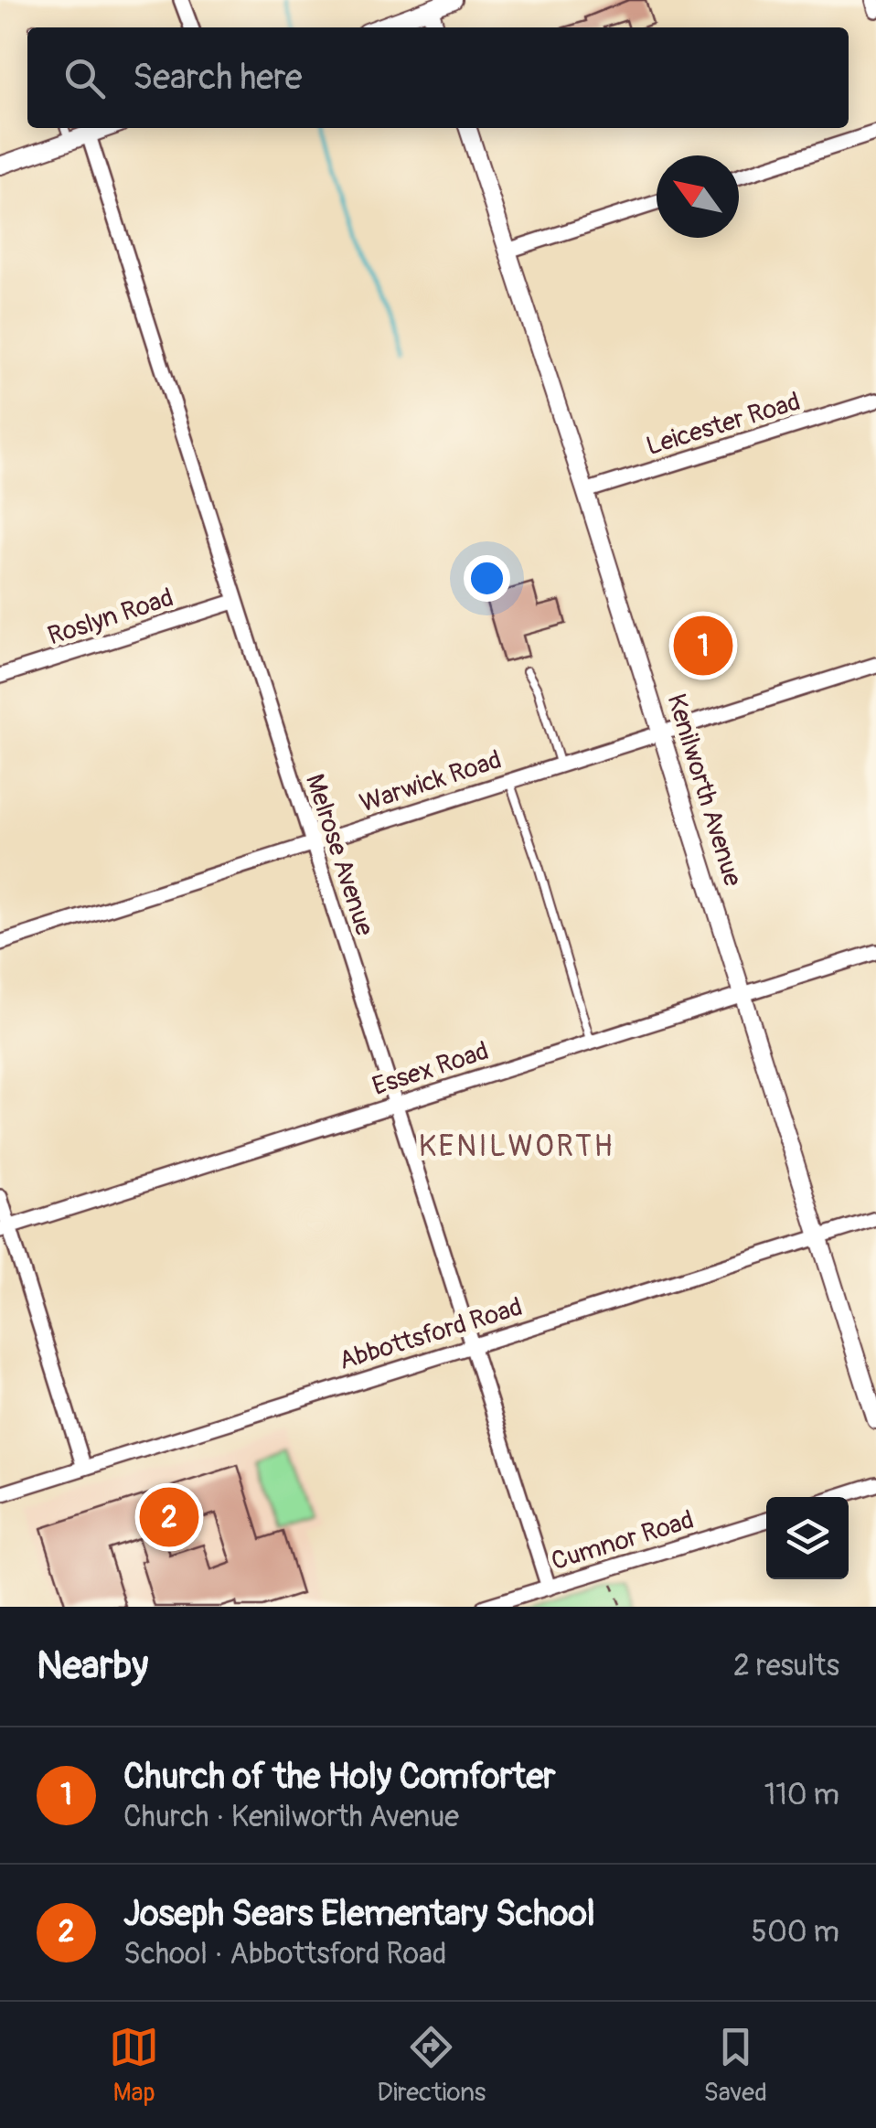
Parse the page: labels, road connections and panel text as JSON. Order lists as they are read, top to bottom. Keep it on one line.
{"streets":{"street":["Leicester Road","Roslyn Road","Warwick Road","Kenilworth Avenue","Melrose Avenue","Essex Road","Abbottsford Road","Cumnor Road"]},"crossings":[["Leicester Road","Kenilworth Avenue"],["Roslyn Road","Melrose Avenue"],["Warwick Road","Kenilworth Avenue"],["Warwick Road","Melrose Avenue"],["Kenilworth Avenue","Essex Road"],["Kenilworth Avenue","Abbottsford Road"],["Melrose Avenue","Essex Road"],["Melrose Avenue","Abbottsford Road"],["Melrose Avenue","Cumnor Road"]],"districts":["KENILWORTH"],"north":"top left","page":{"search":"Search here","pins":["1","2"],"heading":["Nearby","2 results"],"list":[{"mark":"1","name":"Church of the Holy Comforter","note":"Church · Kenilworth Avenue","value":"110 m"},{"mark":"2","name":"Joseph Sears Elementary School","note":"School · Abbottsford Road","value":"500 m"}],"nav":["Map","Directions","Saved"]}}
